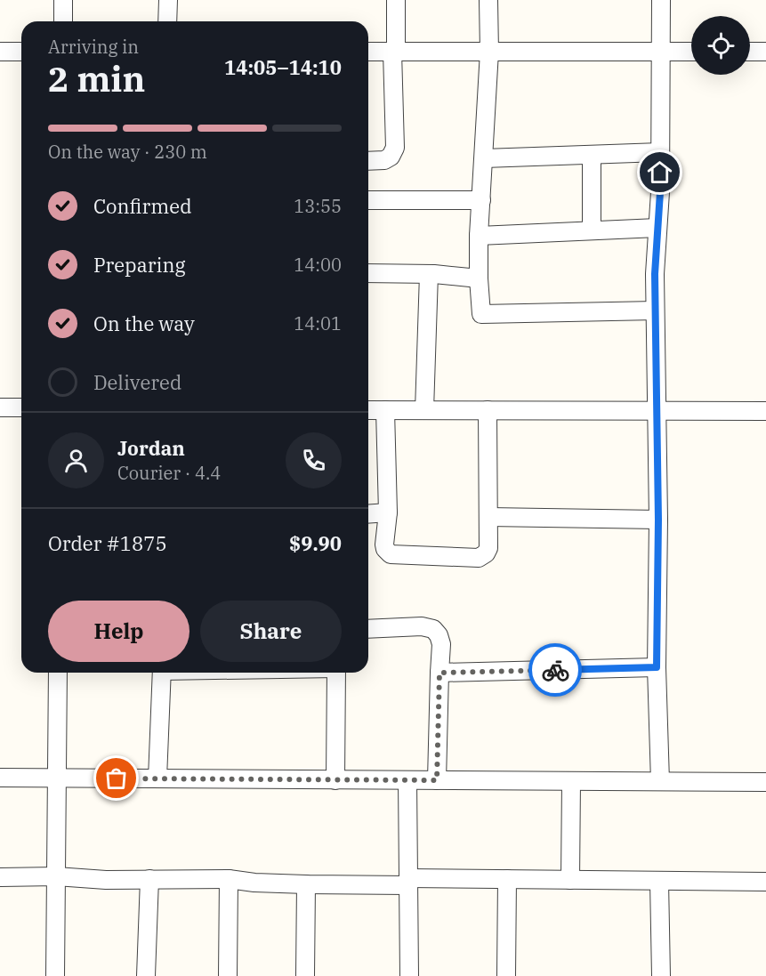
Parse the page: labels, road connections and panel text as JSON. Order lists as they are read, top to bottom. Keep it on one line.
{"page":{"heading":["2 min","Arriving in","14:05–14:10"],"panel":["Jordan","Courier · 4.4","Order #1875","$9.90"],"bar":"On the way · 230 m","list":[["Confirmed","13:55"],["Preparing","14:00"],["On the way","14:01"],"Delivered"],"buttons":["Help","Share"]}}
